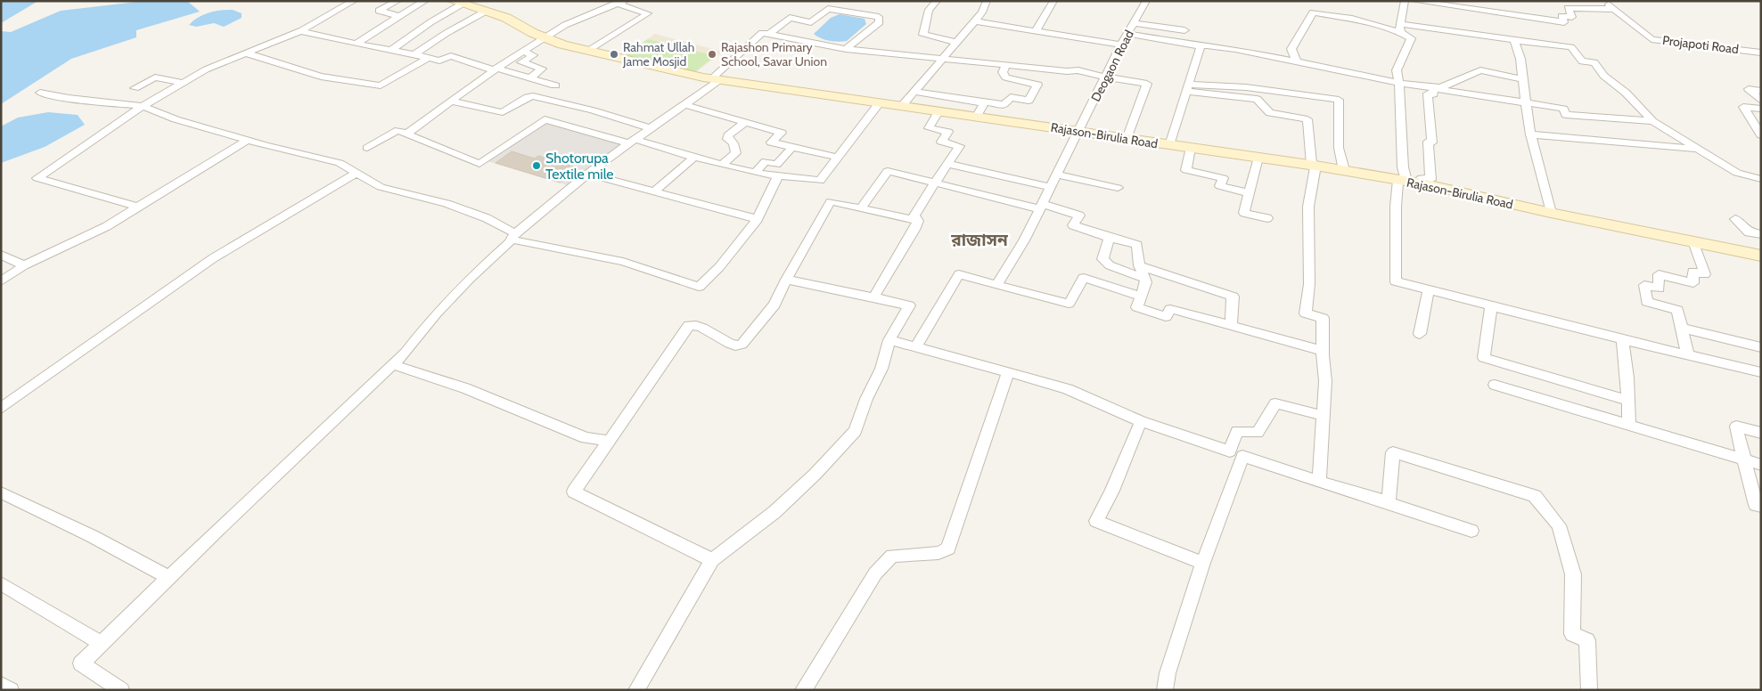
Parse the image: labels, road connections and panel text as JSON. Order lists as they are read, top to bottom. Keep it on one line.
{"streets":{"street":["Projapoti Road","Deogaon Road","Rajason-Birulia Road"]},"crossings":[["Deogaon Road","Rajason-Birulia Road"]],"districts":["রাজাসন"],"places":["Rahmat Ullah Jame Mosjid","Rajashon Primary School, Savar Union","Shotorupa Textile mile"]}
